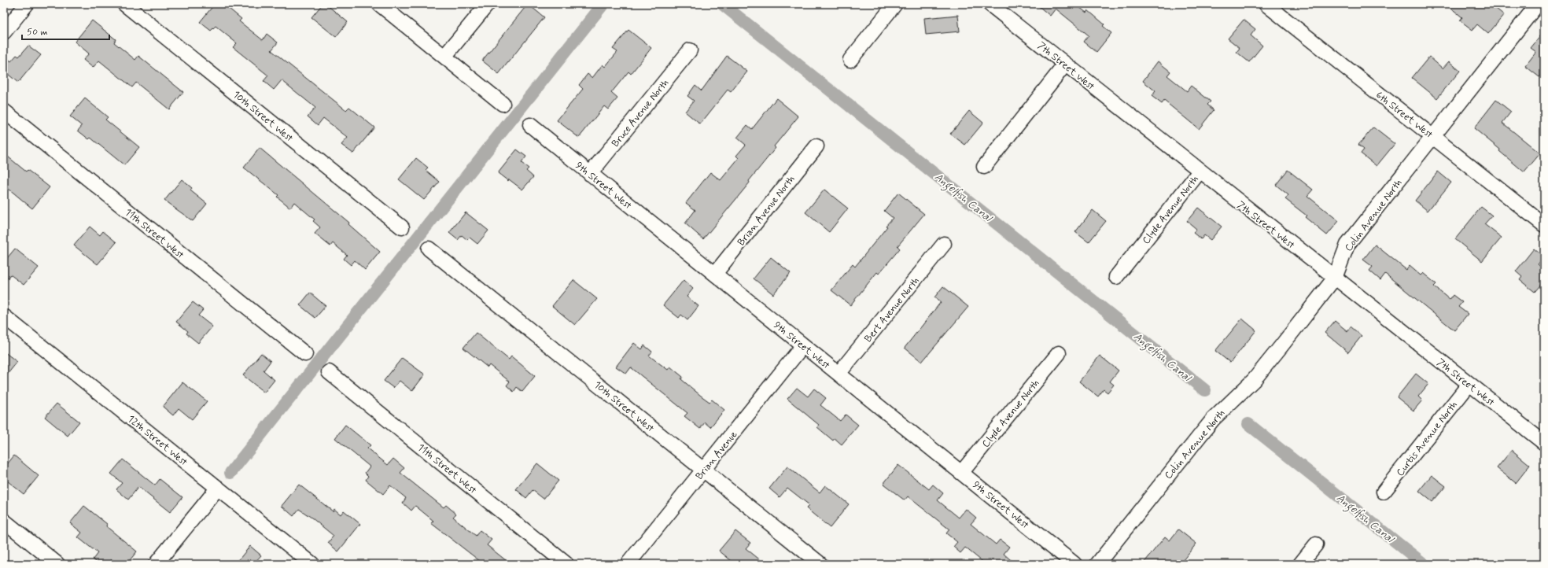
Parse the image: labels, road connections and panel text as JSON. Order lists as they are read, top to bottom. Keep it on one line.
{"streets":{"street":["7th Street West","Bruce Avenue North","6th Street West","10th Street West","9th Street West","Clyde Avenue North","Brian Avenue North","Colin Avenue North","11th Street West","Bert Avenue North","Curtis Avenue North","12th Street West","Brian Avenue"]},"crossings":[["7th Street West","Clyde Avenue North"],["7th Street West","Colin Avenue North"],["7th Street West","Curtis Avenue North"],["Bruce Avenue North","9th Street West"],["6th Street West","Colin Avenue North"],["10th Street West","Brian Avenue"],["9th Street West","Clyde Avenue North"],["9th Street West","Brian Avenue North"],["9th Street West","Bert Avenue North"],["9th Street West","Brian Avenue"]],"water":["Angelfish Canal"],"scale_bar":"50 m"}
